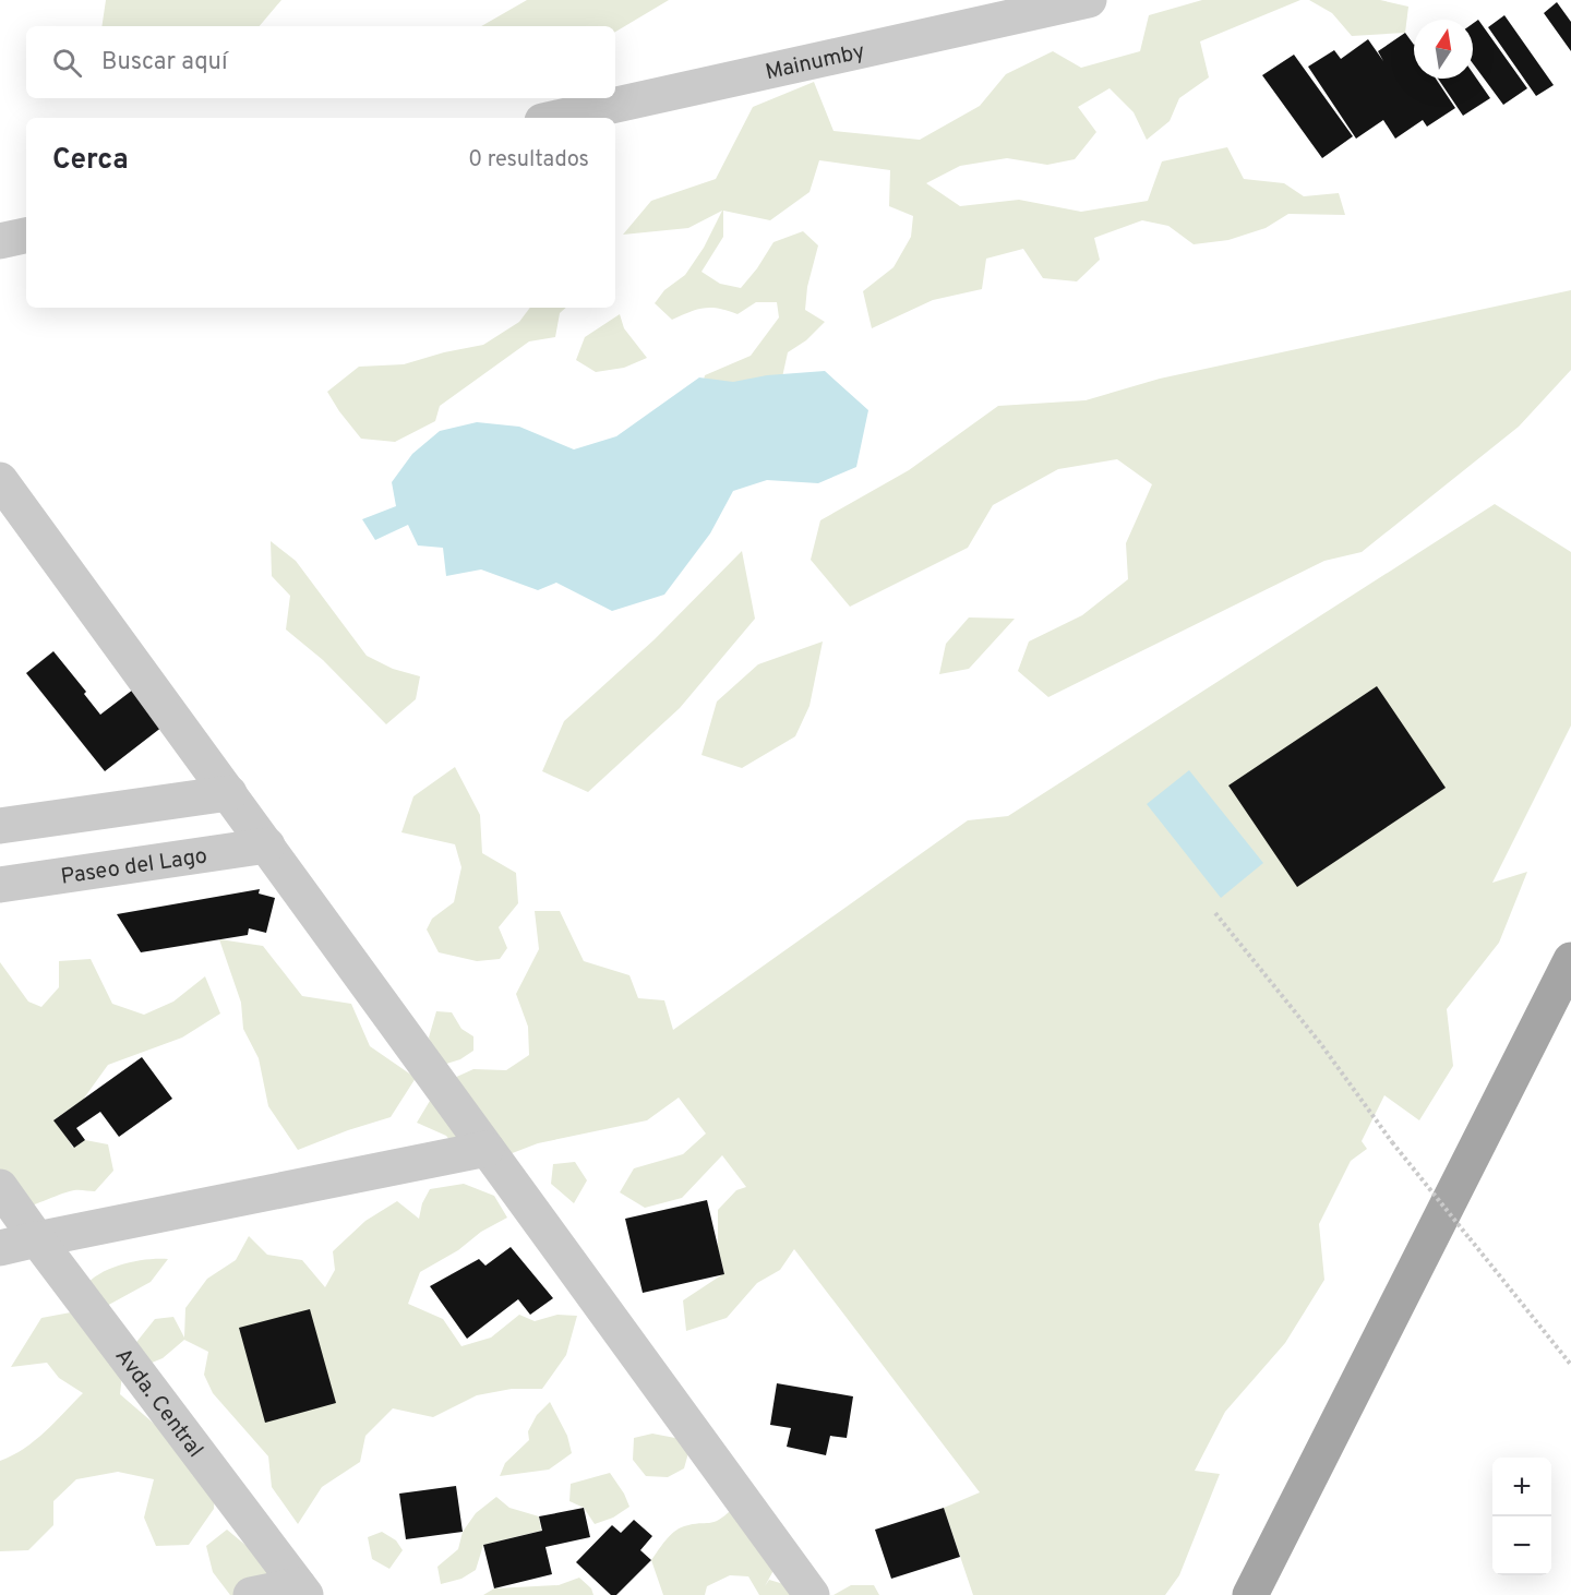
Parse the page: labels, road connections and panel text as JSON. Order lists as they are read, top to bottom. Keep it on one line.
{"streets":{"street":["Mainumby","Paseo del Lago","Avda. Central"]},"north":"top","page":{"search":"Buscar aquí","heading":["Cerca","0 resultados"],"map_buttons":["+","−"]}}
